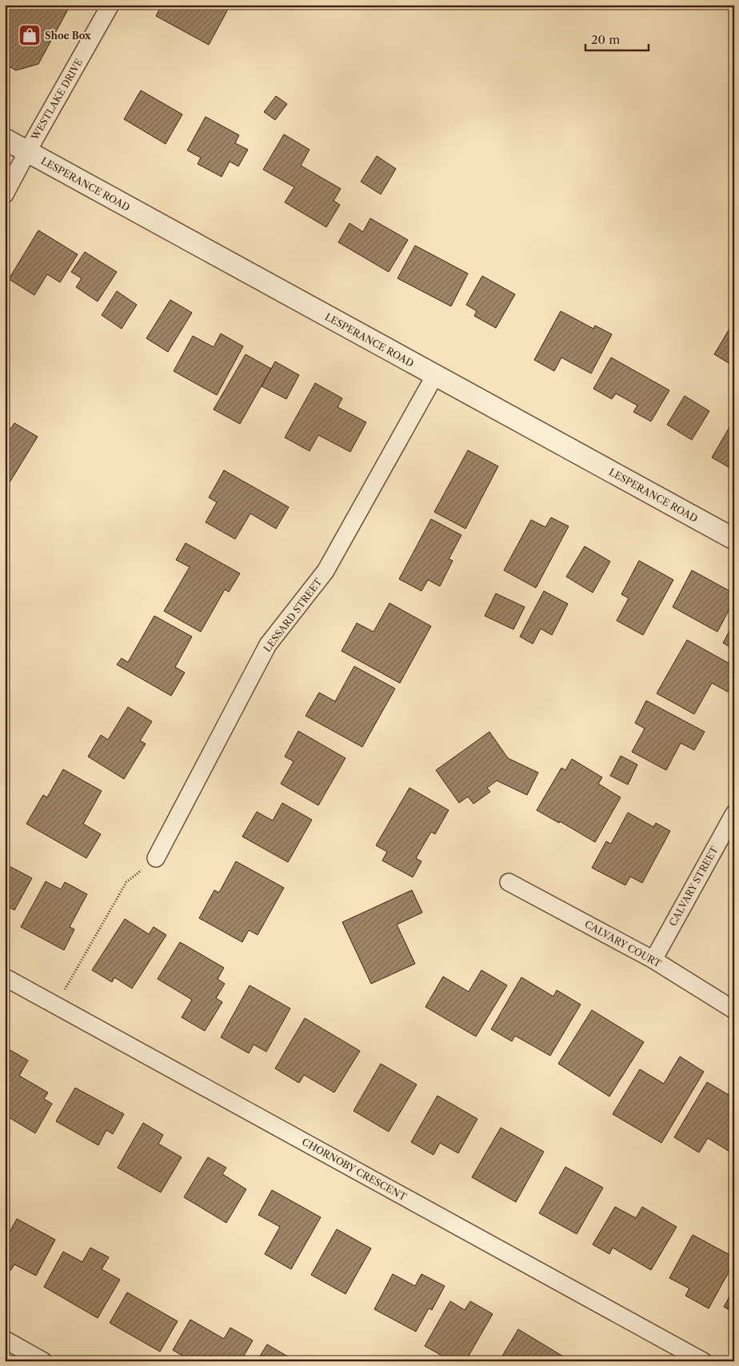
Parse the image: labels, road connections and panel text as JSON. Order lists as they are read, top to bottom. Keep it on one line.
{"streets":{"street":["WESTLAKE DRIVE","LESPERANCE ROAD","LESSARD STREET","CALVARY STREET","CALVARY COURT","CHORNOBY CRESCENT"]},"crossings":[["WESTLAKE DRIVE","LESPERANCE ROAD"],["LESPERANCE ROAD","LESSARD STREET"],["CALVARY STREET","CALVARY COURT"]],"places":{"shop":["Shoe Box"]},"scale_bar":"20 m"}
